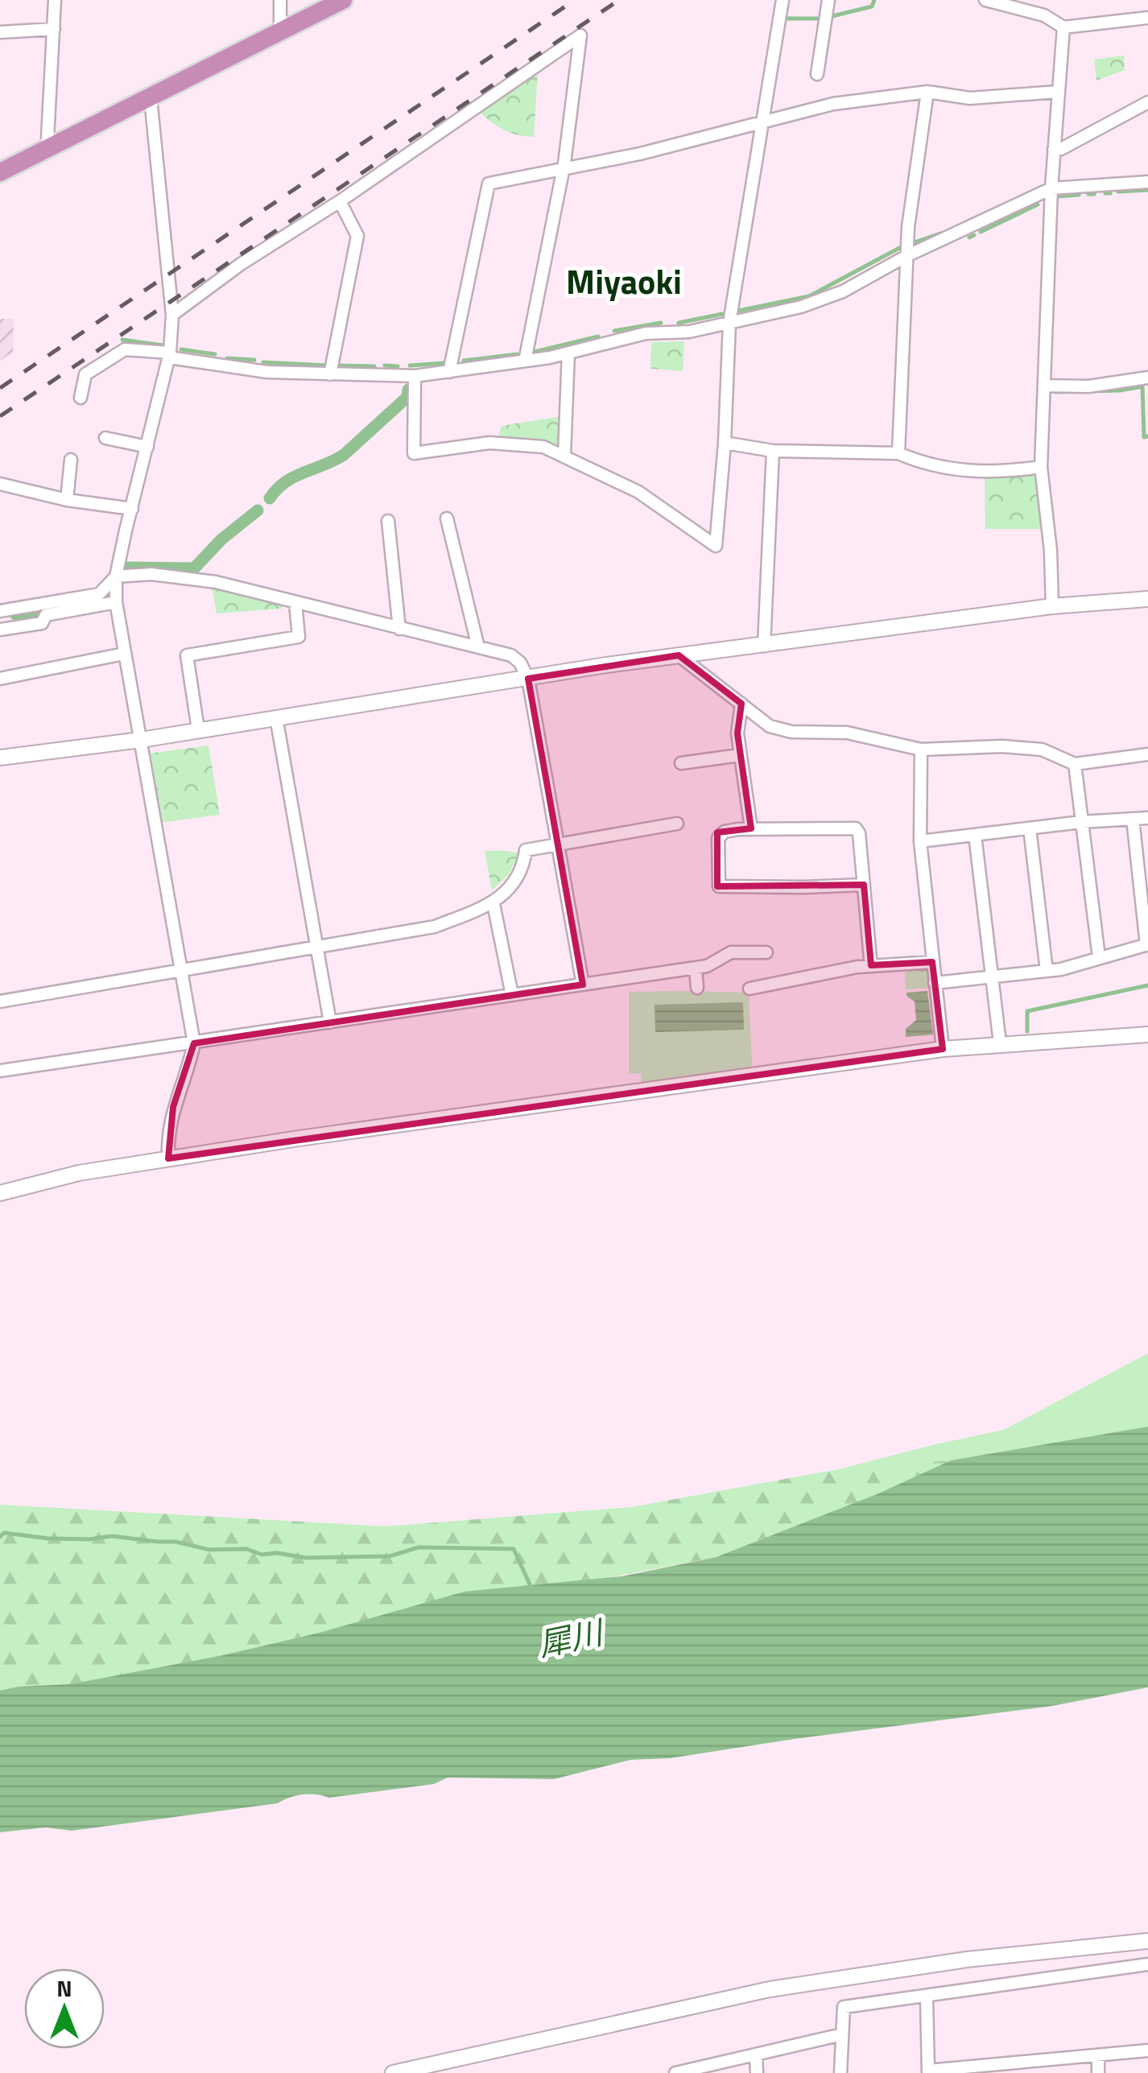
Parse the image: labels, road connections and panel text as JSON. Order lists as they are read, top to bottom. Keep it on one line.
{"districts":["Miyaoki"],"water":["犀川"],"north":"top"}
